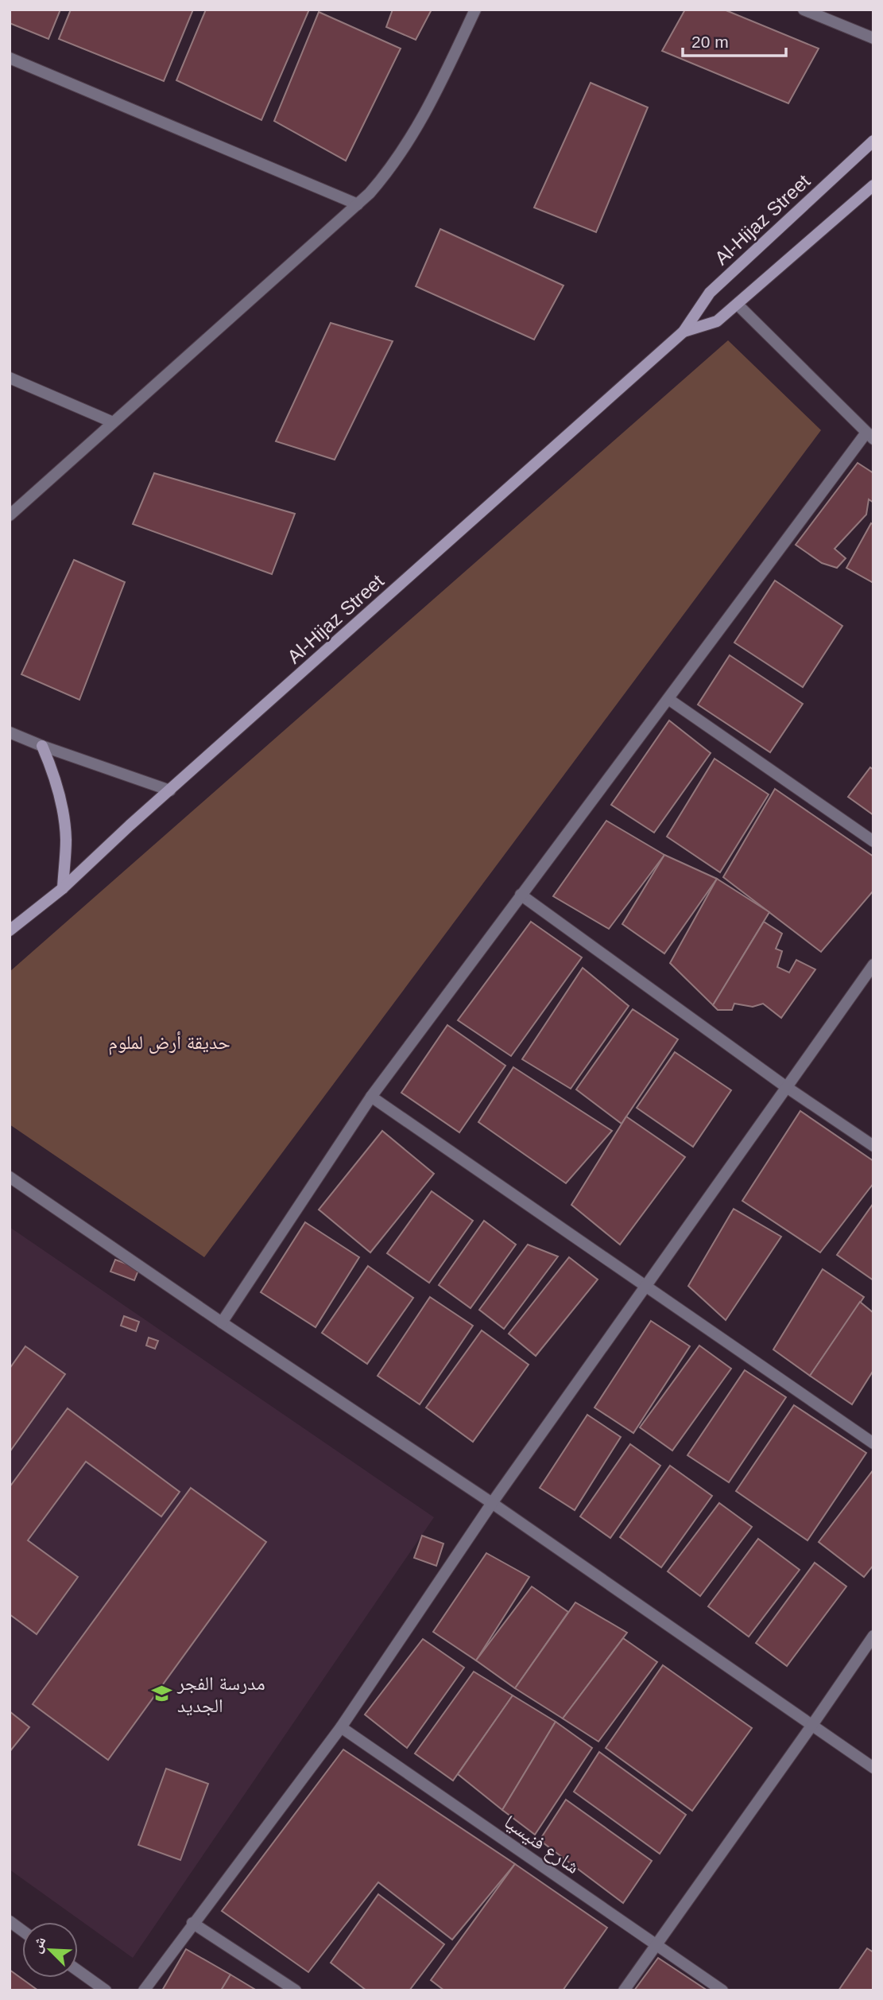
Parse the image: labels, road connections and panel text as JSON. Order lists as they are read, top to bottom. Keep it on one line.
{"streets":{"main road":["Al-Hijaz Street"],"street":["شارع فنيسيا"]},"parks":["حديقة أرض لملوم"],"places":{"school or university":["مدرسة الفجر الجديد"]},"scale_bar":"20 m","north":"top left"}
